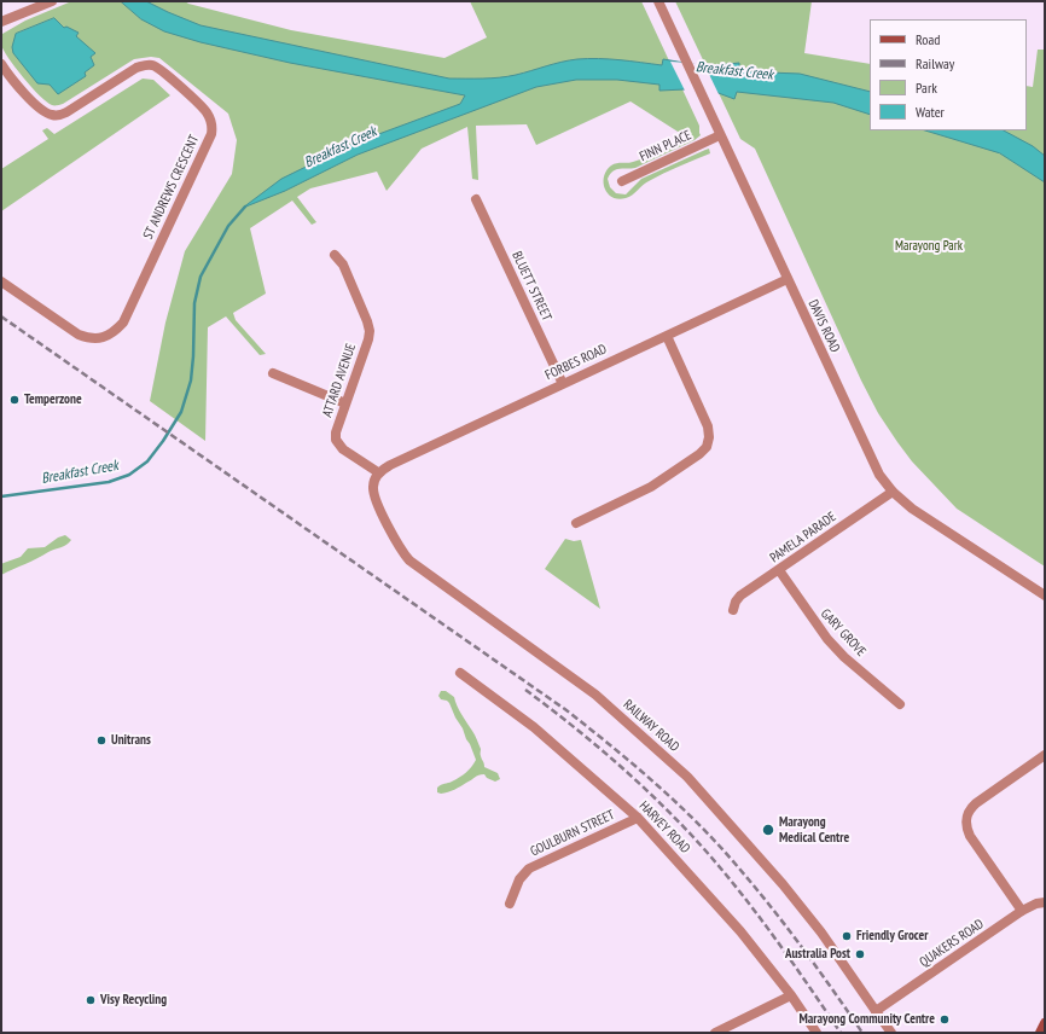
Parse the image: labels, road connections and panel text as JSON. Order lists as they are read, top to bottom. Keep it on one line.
{"streets":{"street":["FINN PLACE","ST ANDREWS CRESCENT","BLUETT STREET","DAVIS ROAD","FORBES ROAD","ATTARD AVENUE","PAMELA PARADE","GARY GROVE","RAILWAY ROAD","HARVEY ROAD","GOULBURN STREET","QUAKERS ROAD"]},"crossings":[["FINN PLACE","DAVIS ROAD"],["BLUETT STREET","FORBES ROAD"],["DAVIS ROAD","FORBES ROAD"],["DAVIS ROAD","PAMELA PARADE"],["FORBES ROAD","ATTARD AVENUE"],["FORBES ROAD","RAILWAY ROAD"],["ATTARD AVENUE","RAILWAY ROAD"],["PAMELA PARADE","GARY GROVE"],["RAILWAY ROAD","QUAKERS ROAD"],["HARVEY ROAD","GOULBURN STREET"]],"water":["Breakfast Creek"],"parks":["Marayong Park"],"places":["Temperzone","Unitrans","Marayong Medical Centre","Friendly Grocer","Australia Post","Visy Recycling","Marayong Community Centre"],"legend":["Road","Railway","Park","Water"]}
